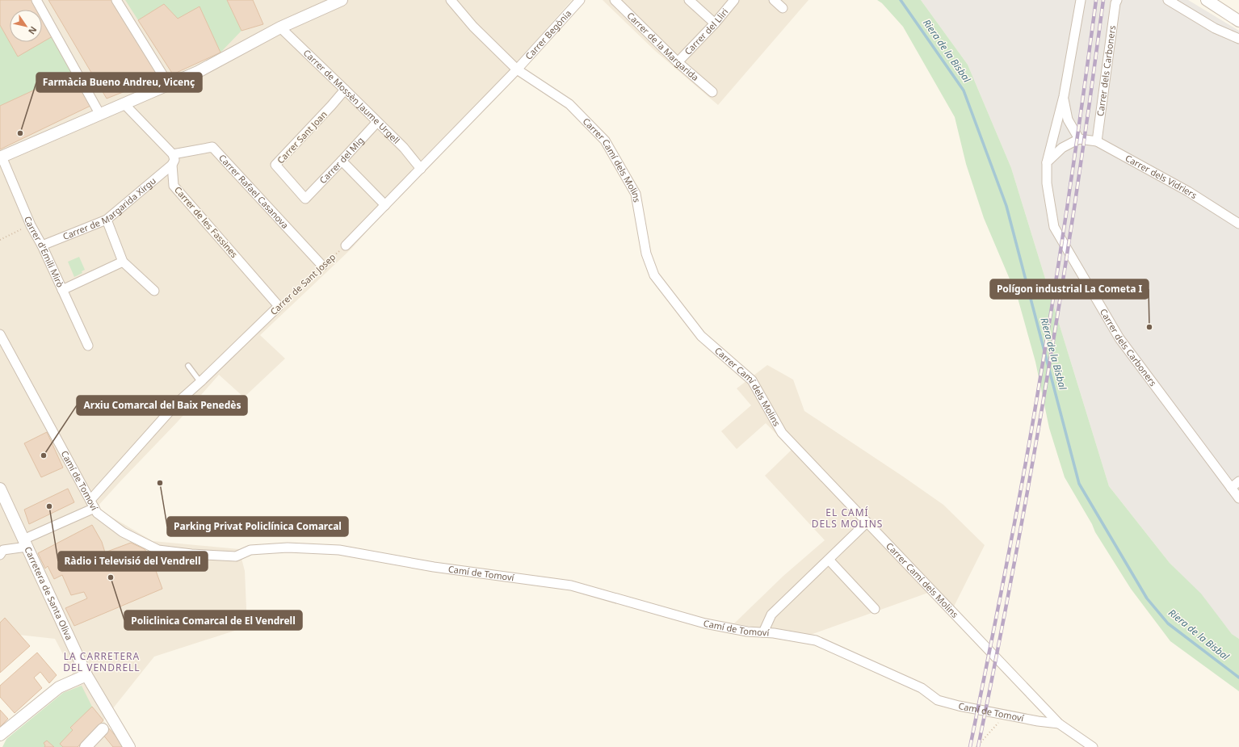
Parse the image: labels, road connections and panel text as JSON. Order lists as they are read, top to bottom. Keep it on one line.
{"streets":{"street":["Carrer del Lliri","Carrer Begònia","Carrer de la Margarida","Carrer dels Carboners","Carrer de Mossèn Jaume Urgell","Carrer Sant Joan","Carrer del Mig","Carrer Camí dels Molins","Carrer dels Vidriers","Carrer Rafael Casanova","Carrer de Margarida Xirgu","Carrer de les Fassines","Carrer d'Emili Mirò","Carrer de Sant Josep","Camí de Tomoví","Carretera de Santa Oliva"]},"crossings":[["Carrer del Lliri","Carrer de la Margarida"],["Carrer Begònia","Carrer Camí dels Molins"],["Carrer dels Carboners","Carrer dels Vidriers"],["Carrer de Mossèn Jaume Urgell","Carrer Sant Joan"],["Carrer de Mossèn Jaume Urgell","Carrer del Mig"],["Carrer Sant Joan","Carrer del Mig"],["Carrer Camí dels Molins","Camí de Tomoví"],["Carrer Rafael Casanova","Carrer de les Fassines"],["Carrer Rafael Casanova","Carrer de Sant Josep"],["Carrer de Margarida Xirgu","Carrer de les Fassines"],["Carrer de Margarida Xirgu","Carrer d'Emili Mirò"],["Carrer de les Fassines","Carrer de Sant Josep"],["Carrer de Sant Josep","Camí de Tomoví"],["Carrer de Sant Josep","Carretera de Santa Oliva"]],"districts":["EL CAMÍ DELS MOLINS","LA CARRETERA DEL VENDRELL"],"water":["Riera de la Bisbal"],"places":["Farmàcia Bueno Andreu, Vicenç","Polígon industrial La Cometa I","Arxiu Comarcal del Baix Penedès","Parking Privat Policlínica Comarcal","Ràdio i Televisió del Vendrell","Policlinica Comarcal de El Vendrell"],"north":"bottom right"}
